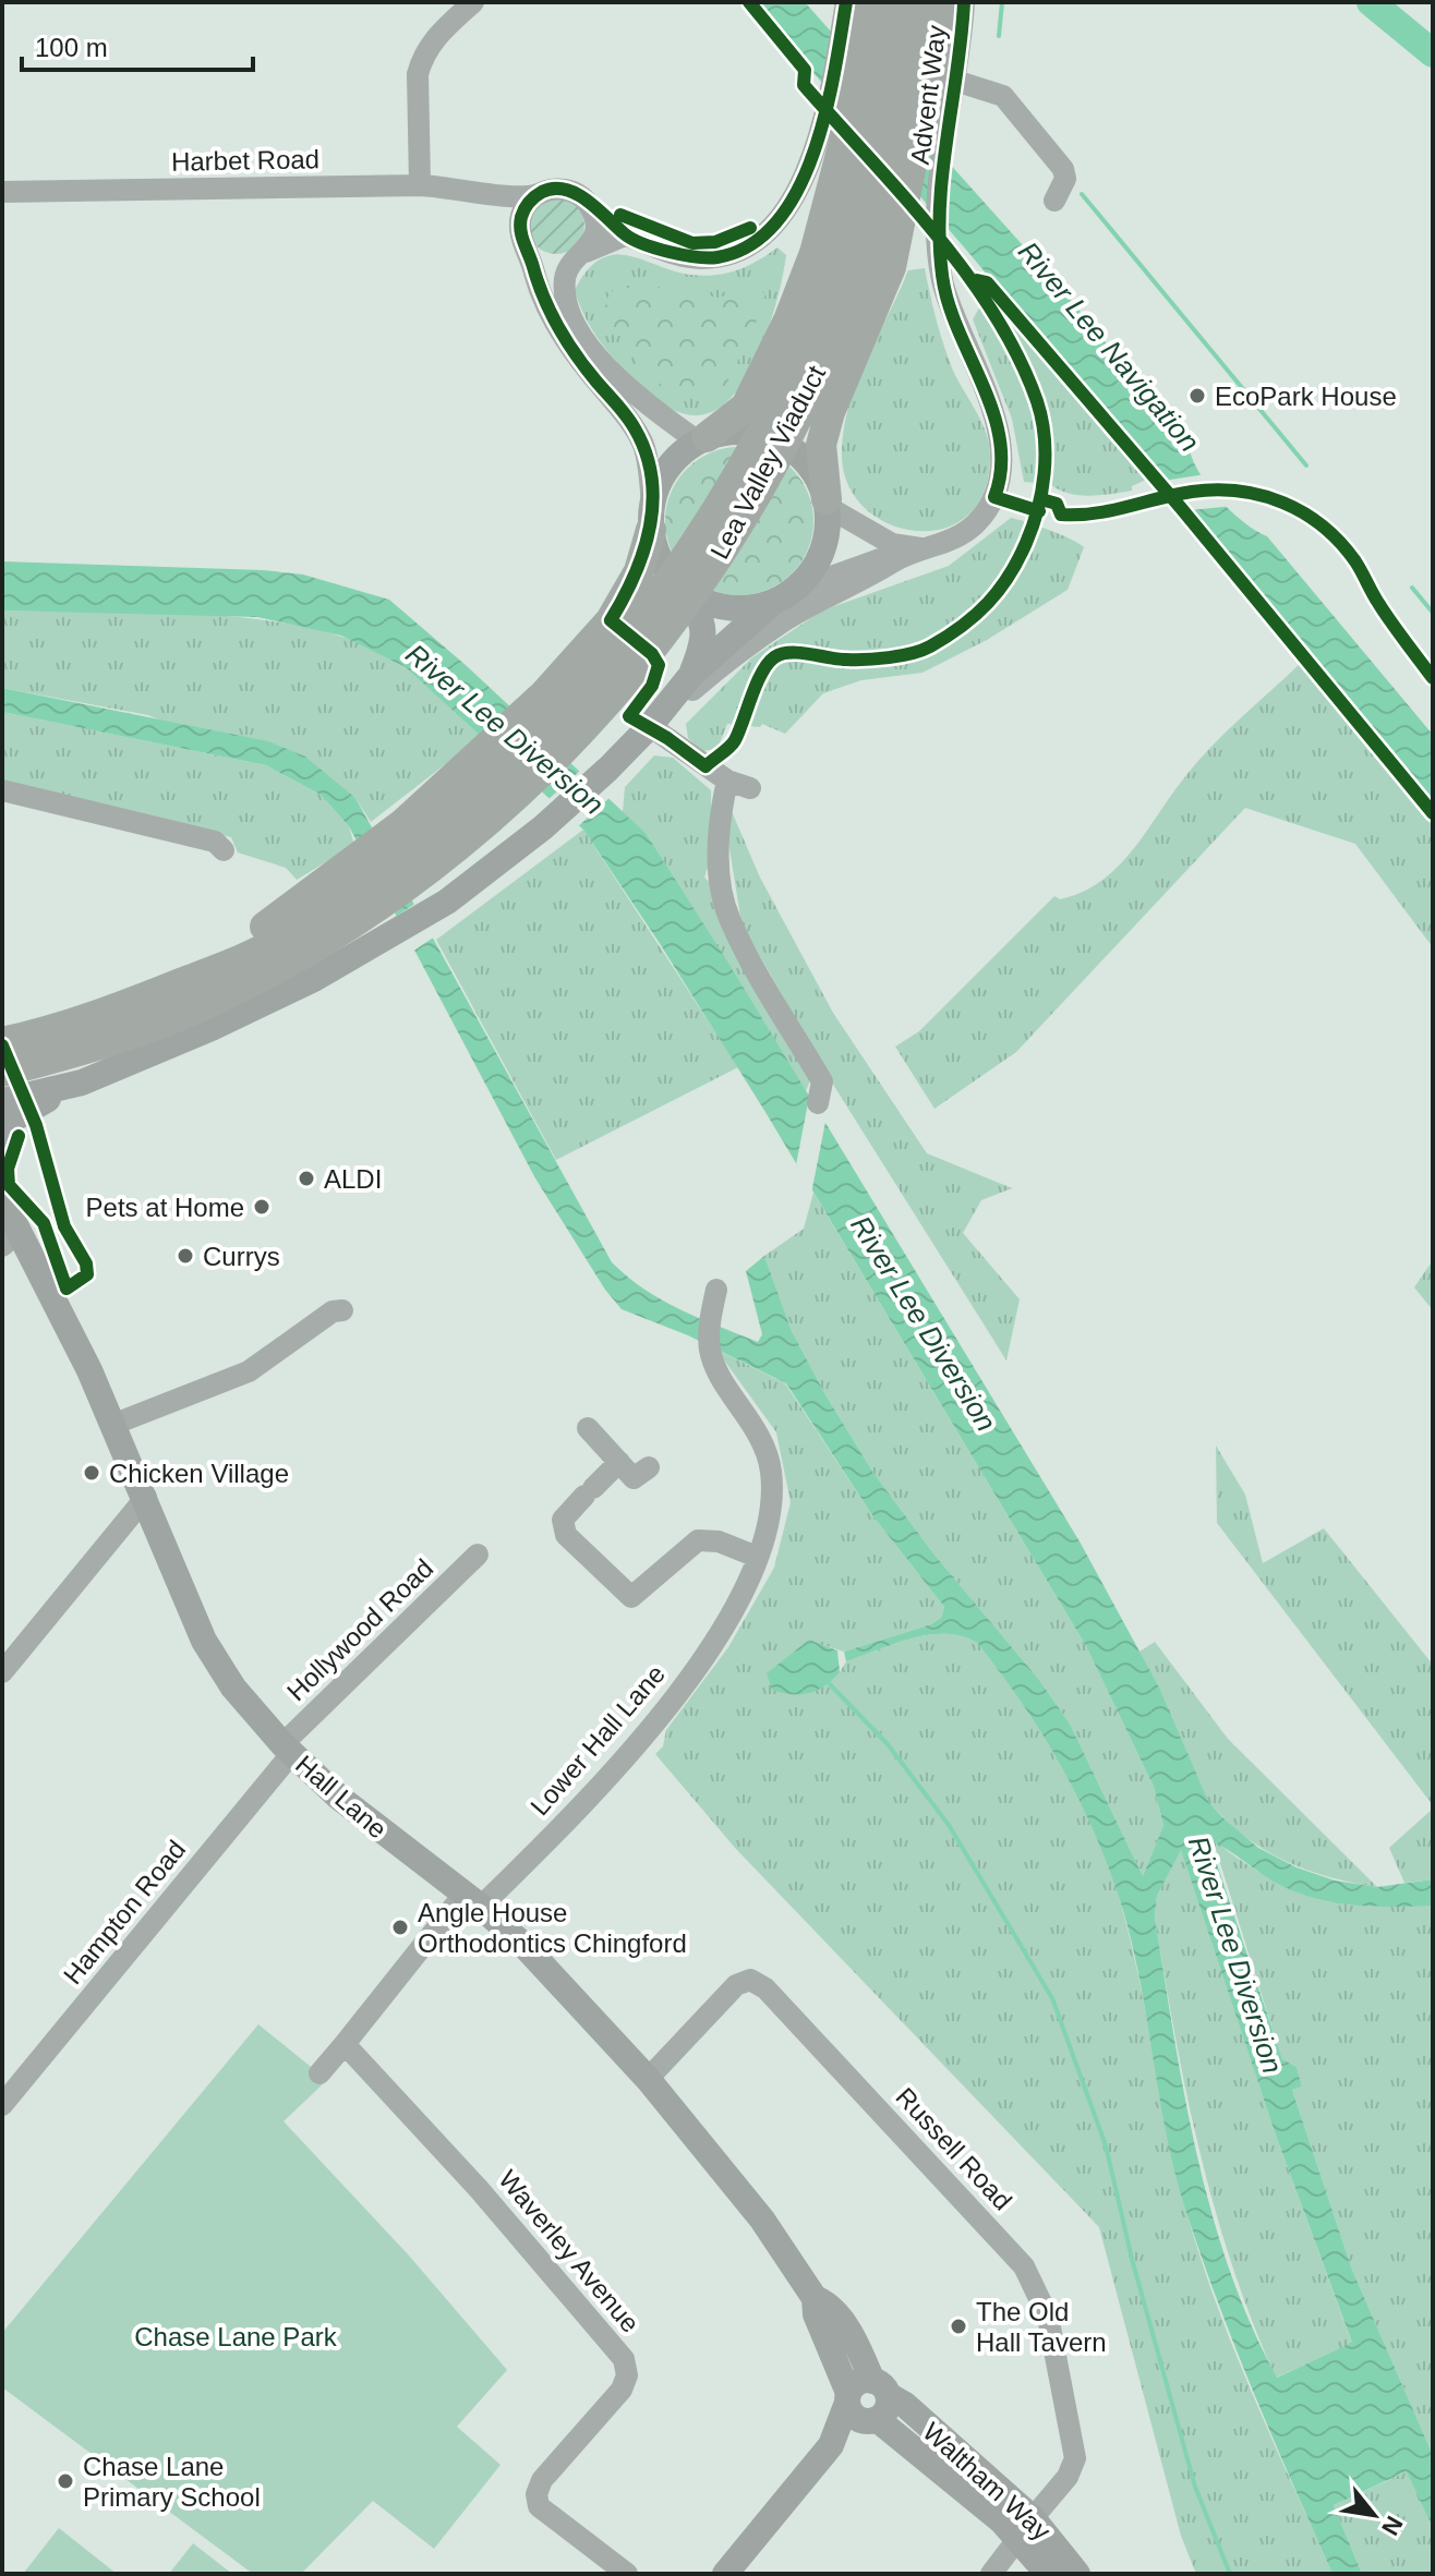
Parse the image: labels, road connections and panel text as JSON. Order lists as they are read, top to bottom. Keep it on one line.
{"streets":{"highway":["Lea Valley Viaduct"],"main road":["Hall Lane","Waltham Way"],"street":["Advent Way","Harbet Road","Hollywood Road","Lower Hall Lane","Hampton Road","Russell Road","Waverley Avenue"]},"crossings":[["Hollywood Road","Hall Lane"],["Hollywood Road","Hampton Road"],["Lower Hall Lane","Hall Lane"],["Hall Lane","Hampton Road"],["Hall Lane","Russell Road"],["Hall Lane","Waltham Way"],["Russell Road","Waltham Way"]],"water":["River Lee Navigation","River Lee Diversion"],"parks":["Chase Lane Park"],"places":["EcoPark House","ALDI","Pets at Home","Currys","Chicken Village","Angle House Orthodontics Chingford","The Old Hall Tavern","Chase Lane Primary School"],"scale_bar":"100 m","north":"bottom right"}
